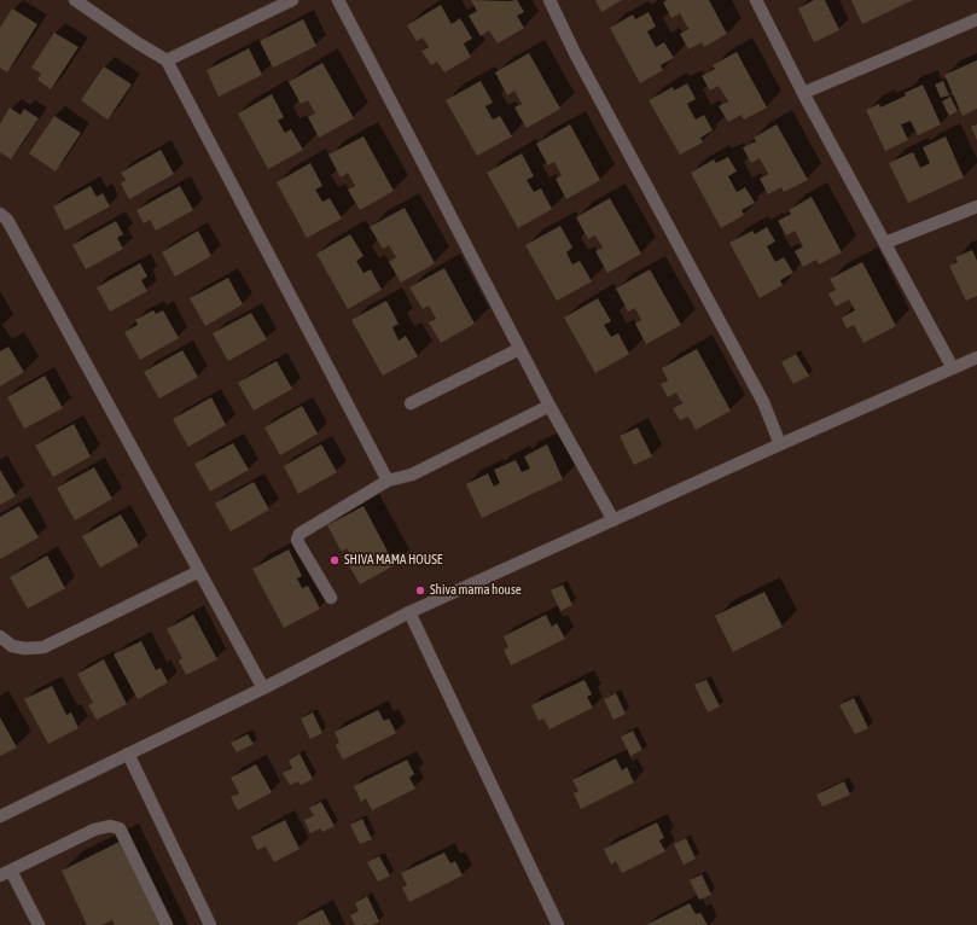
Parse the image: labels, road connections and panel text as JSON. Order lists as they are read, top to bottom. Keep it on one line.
{"places":["SHIVA MAMA HOUSE","Shiva mama house"]}
